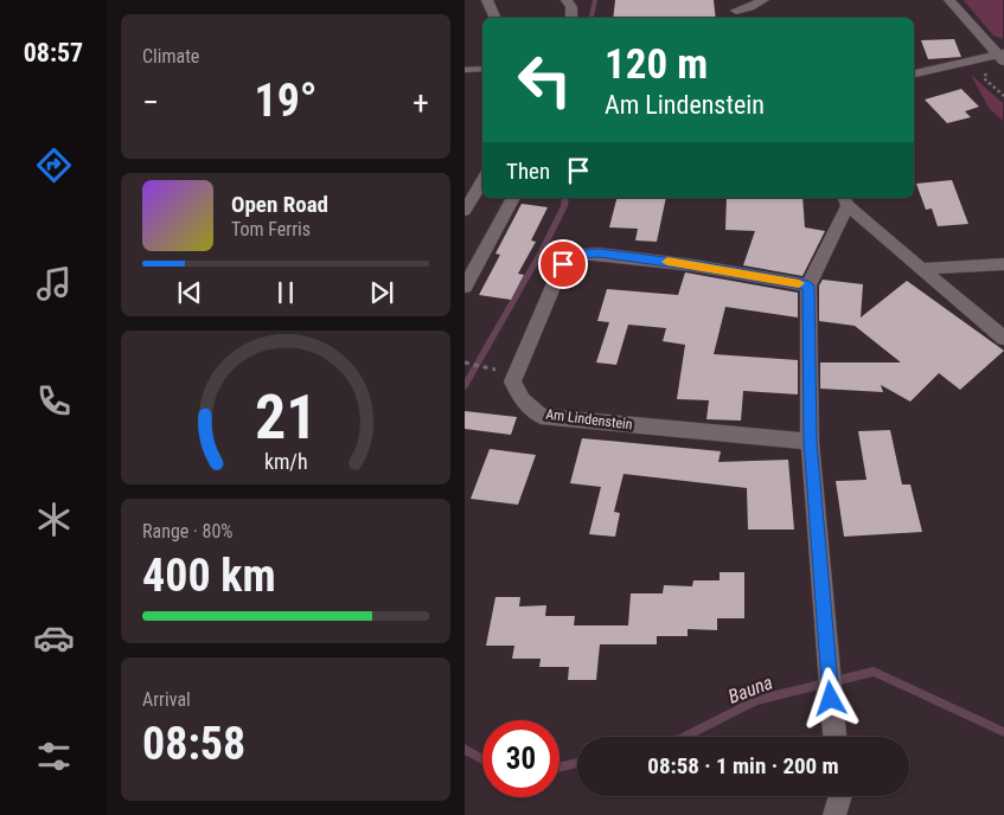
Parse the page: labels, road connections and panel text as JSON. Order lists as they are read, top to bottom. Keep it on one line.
{"streets":{"street":["Am Lindenstein"]},"water":["Bauna"],"page":{"tabs":"08:57","tile":["Climate",["Range · 80%","400 km"],["Arrival","08:58"]],"turn":["120 m","Am Lindenstein"],"heat":["−","19°","+"],"then":"Then","song":["Open Road","Tom Ferris"],"limit":"30","trip":"08:58 · 1 min · 200 m","gauge":["21","km/h"]}}
